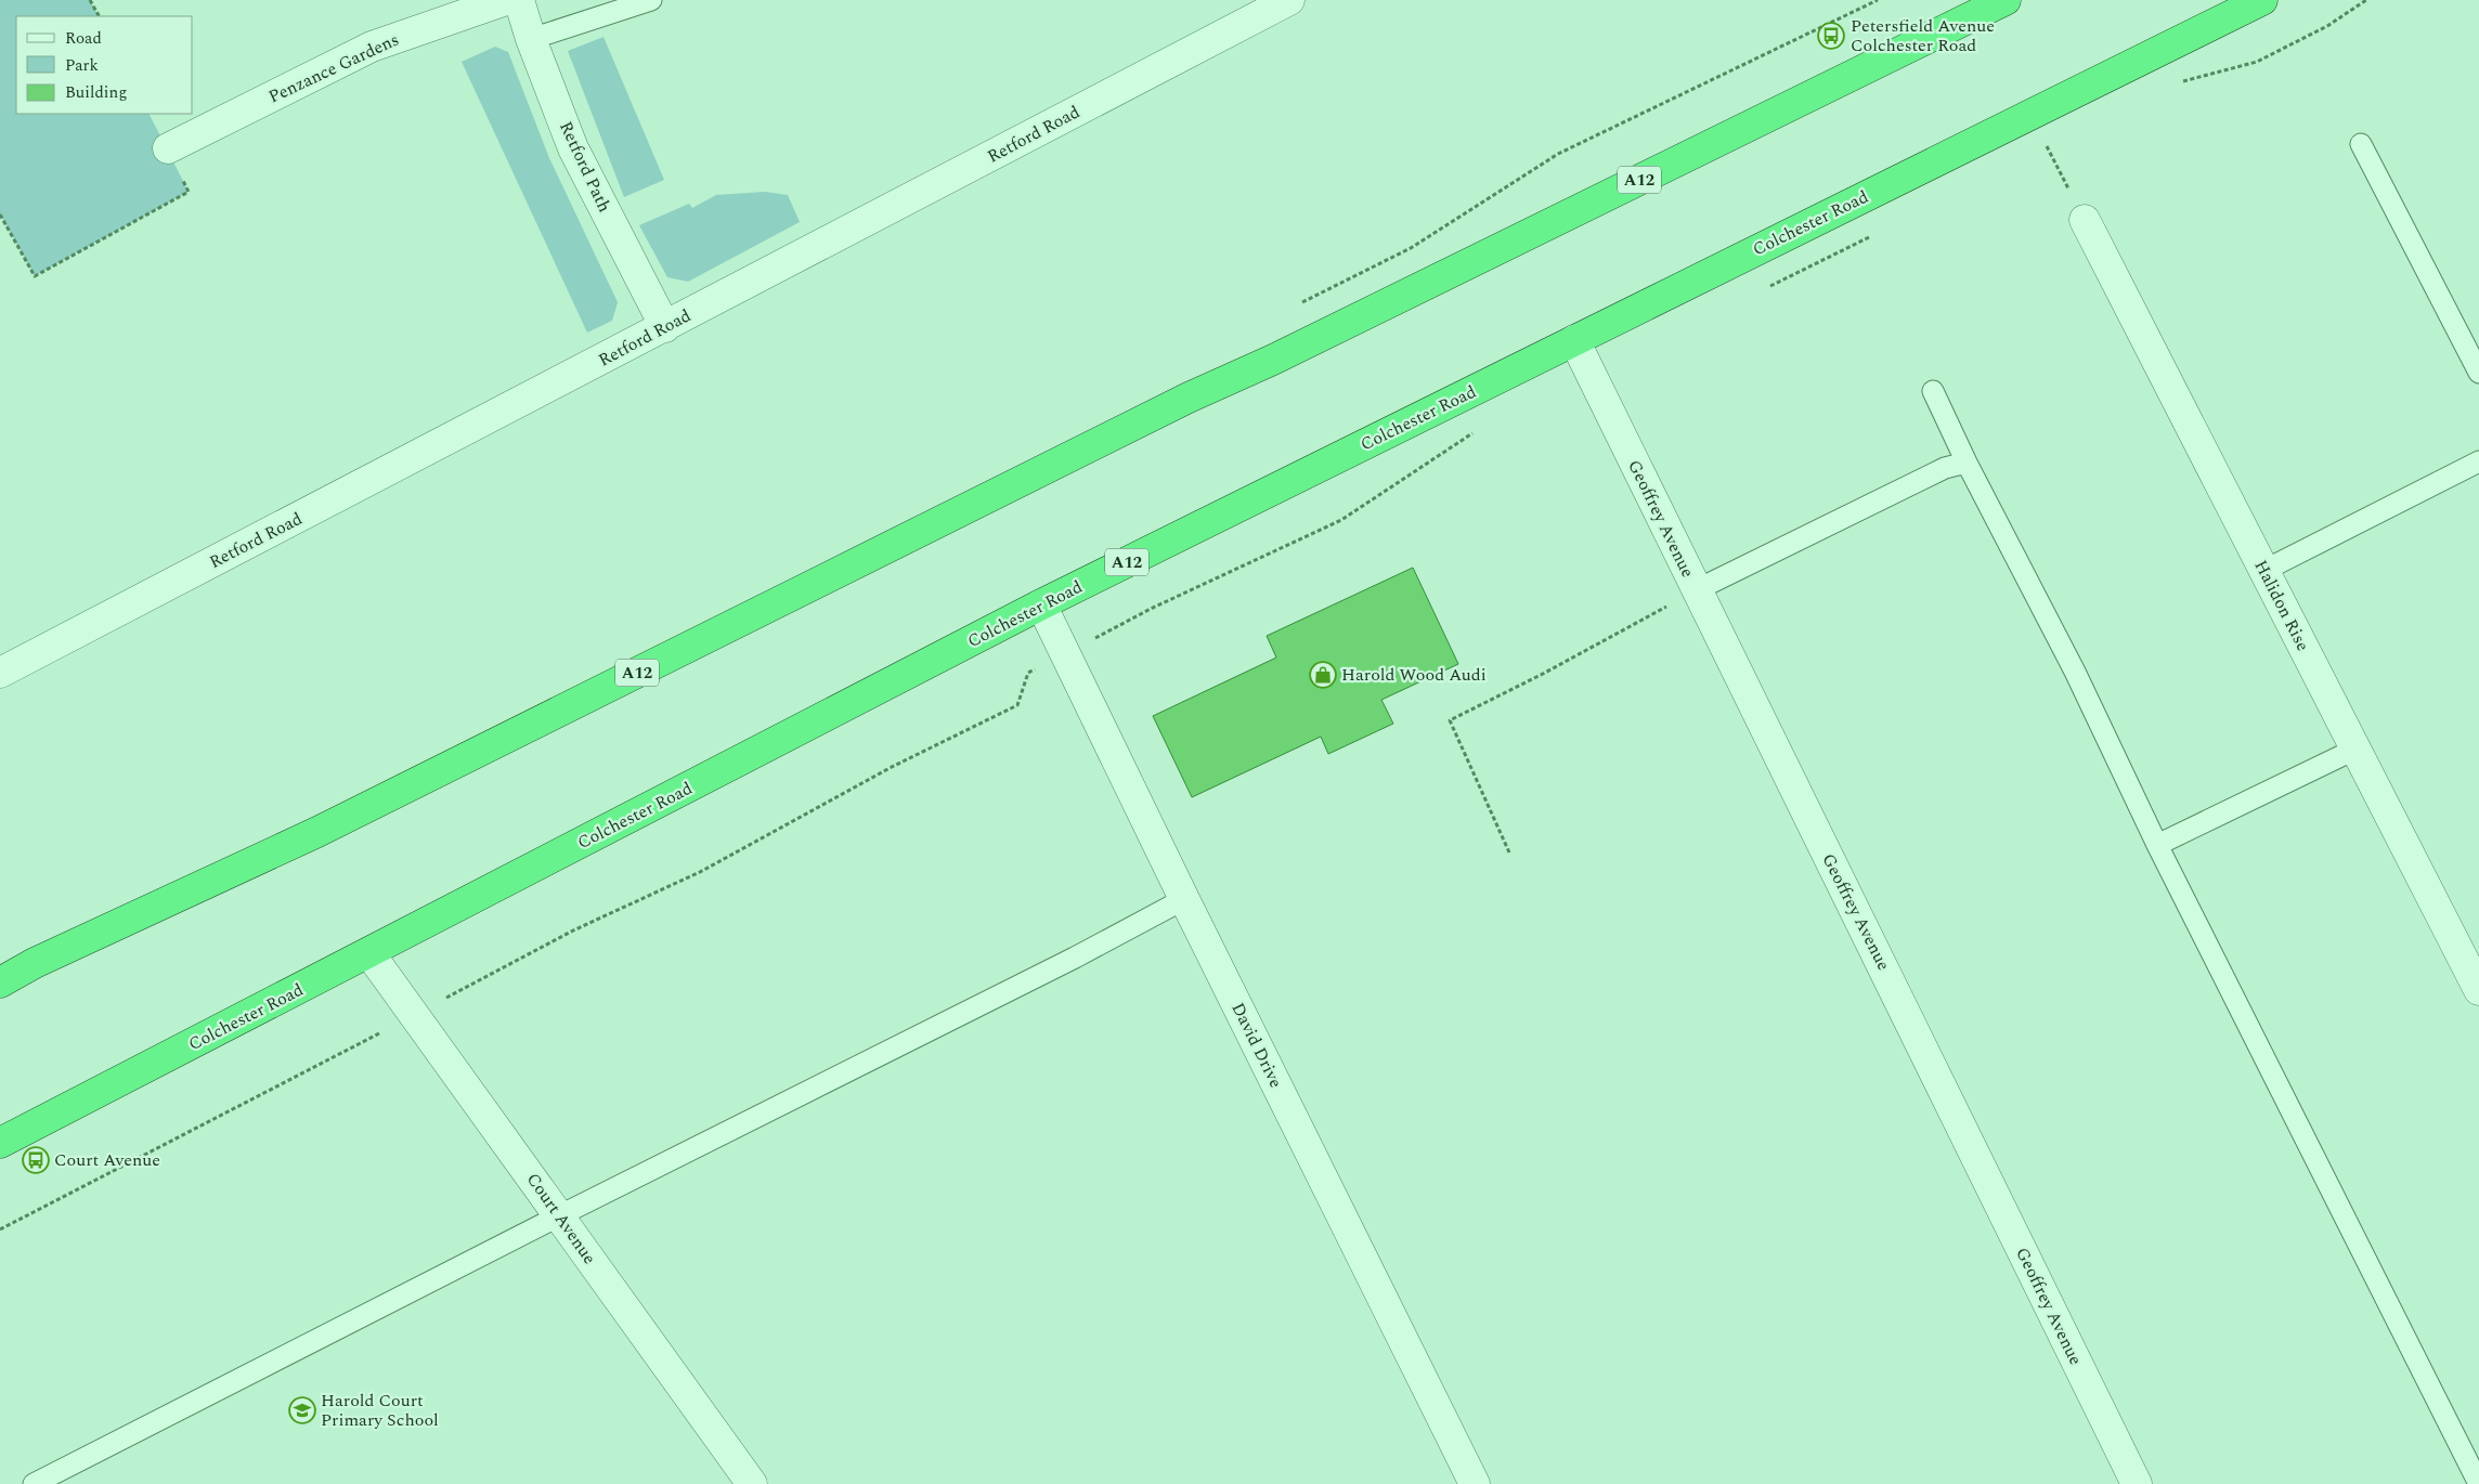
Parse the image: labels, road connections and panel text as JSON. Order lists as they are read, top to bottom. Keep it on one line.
{"streets":{"highway":["A12","Colchester Road"],"street":["Penzance Gardens","Retford Road","Retford Path","Geoffrey Avenue","Halidon Rise","David Drive","Court Avenue"]},"crossings":[["Retford Road","Retford Path"],["Colchester Road","Geoffrey Avenue"],["Colchester Road","David Drive"],["Colchester Road","Court Avenue"]],"places":{"bus stop":["Petersfield Avenue Colchester Road","Court Avenue"],"shop":["Harold Wood Audi"],"school or university":["Harold Court Primary School"]},"legend":["Road","Park","Building"]}
